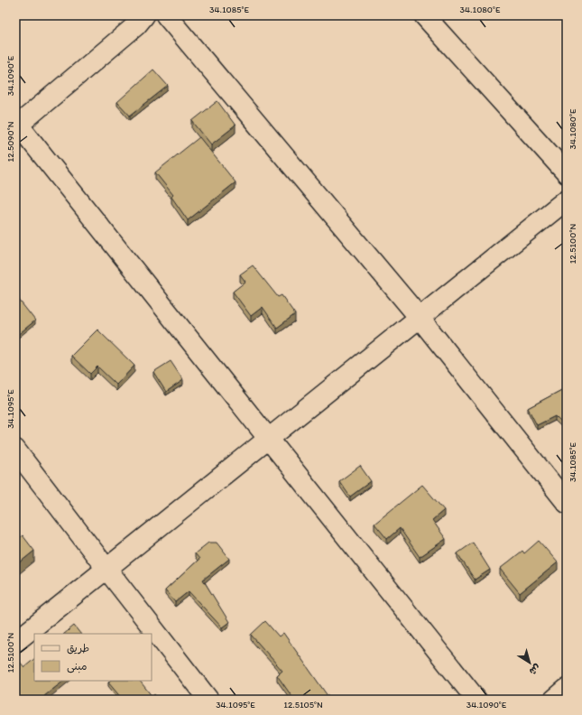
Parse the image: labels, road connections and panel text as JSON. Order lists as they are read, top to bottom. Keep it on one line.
{"legend":["طريق","مبنى"],"north":"bottom right","coordinates":["34.1085°E","34.1080°E","34.1090°E","12.5090°N","12.5100°N","34.1095°E","12.5105°N"]}
